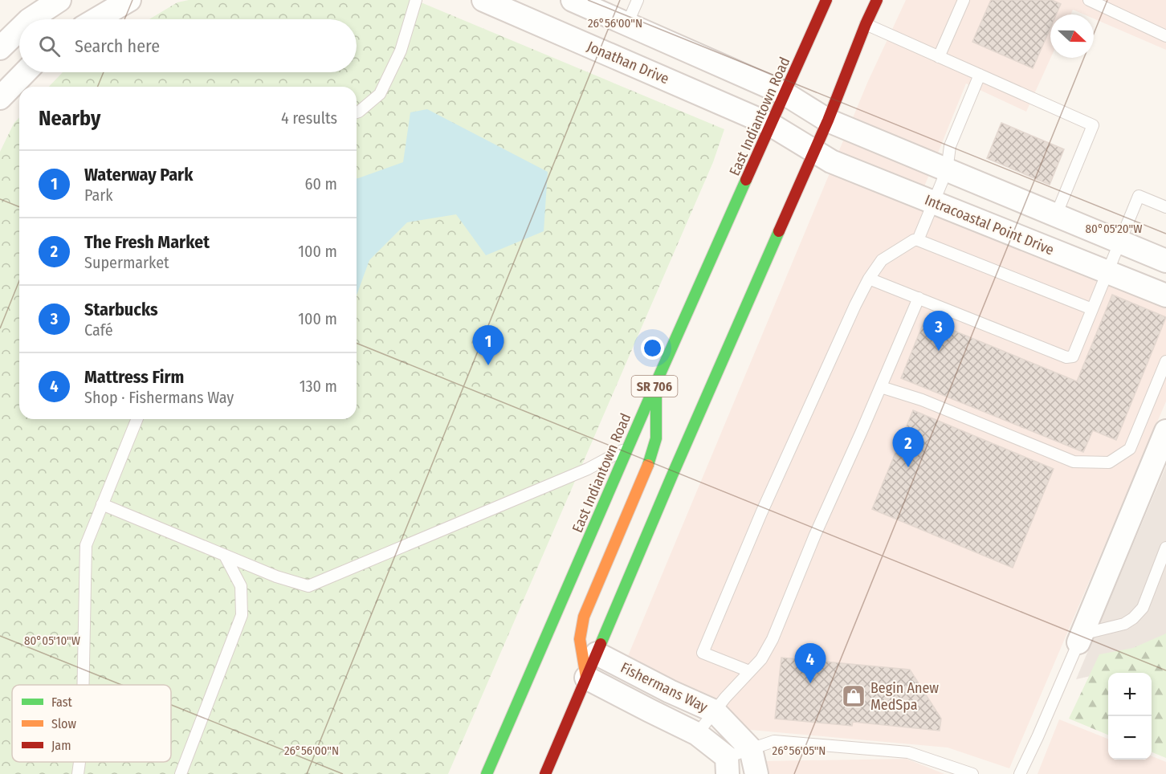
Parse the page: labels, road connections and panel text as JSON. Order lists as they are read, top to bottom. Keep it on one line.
{"streets":{"main road":["East Indiantown Road","SR 706"],"street":["Jonathan Drive","Intracoastal Point Drive","Fishermans Way"]},"crossings":[["Jonathan Drive","East Indiantown Road"],["Jonathan Drive","Intracoastal Point Drive"]],"places":{"shop":["Begin Anew MedSpa"]},"legend":["Fast","Slow","Jam"],"north":"right","page":{"search":"Search here","heading":["Nearby","4 results"],"list":[{"mark":"1","name":"Waterway Park","note":"Park","value":"60 m"},{"mark":"2","name":"The Fresh Market","note":"Supermarket","value":"100 m"},{"mark":"3","name":"Starbucks","note":"Café","value":"100 m"},{"mark":"4","name":"Mattress Firm","note":"Shop · Fishermans Way","value":"130 m"}],"pins":["3","1","2","4"],"map_buttons":["+","−"]},"coordinates":["26°56'00\"N","80°05'20\"W","80°05'10\"W","26°56'05\"N"]}
